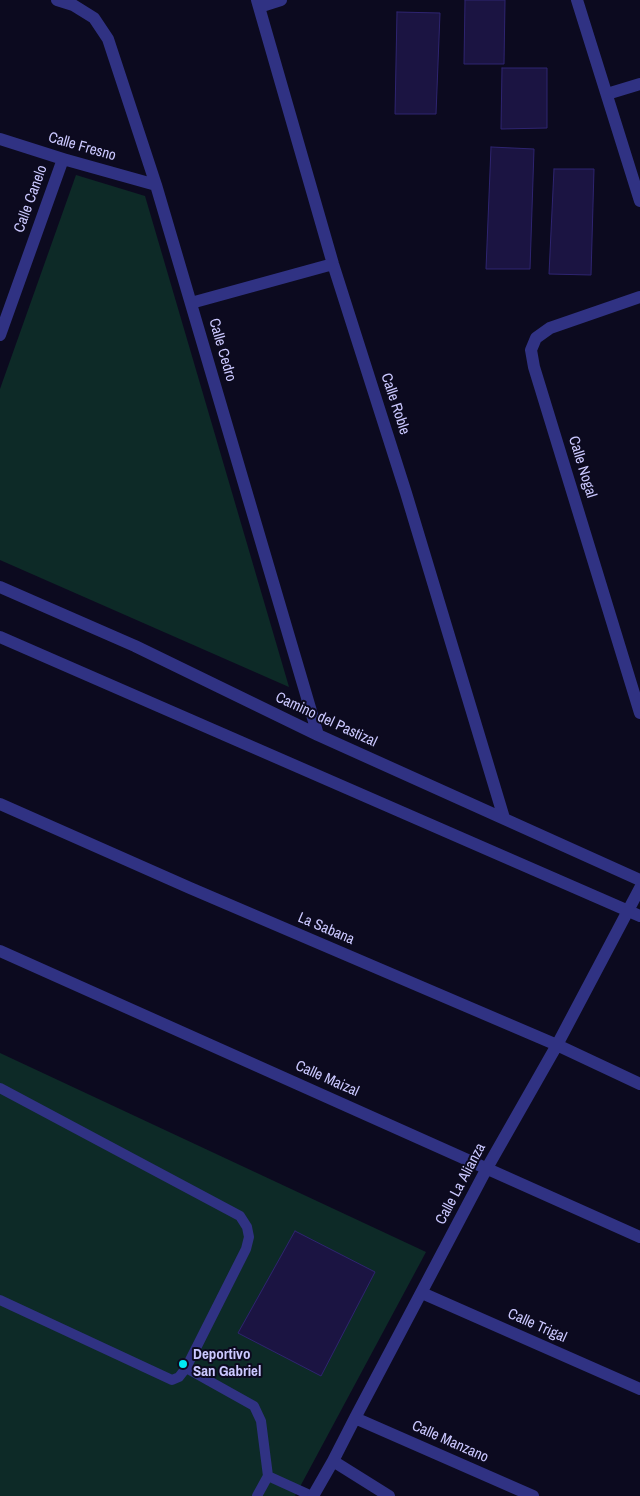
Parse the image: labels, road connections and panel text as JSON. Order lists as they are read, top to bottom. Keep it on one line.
{"streets":{"street":["Calle Fresno","Calle Canelo","Calle Cedro","Calle Roble","Calle Nogal","Camino del Pastizal","La Sabana","Calle Maizal","Calle La Alianza","Calle Trigal","Calle Manzano"]},"crossings":[["Calle Fresno","Calle Canelo"],["Calle Fresno","Calle Cedro"],["Calle Cedro","Camino del Pastizal"],["Calle Roble","Camino del Pastizal"],["La Sabana","Calle La Alianza"],["Calle Maizal","Calle La Alianza"],["Calle La Alianza","Calle Trigal"],["Calle La Alianza","Calle Manzano"]],"places":["Deportivo San Gabriel"]}
